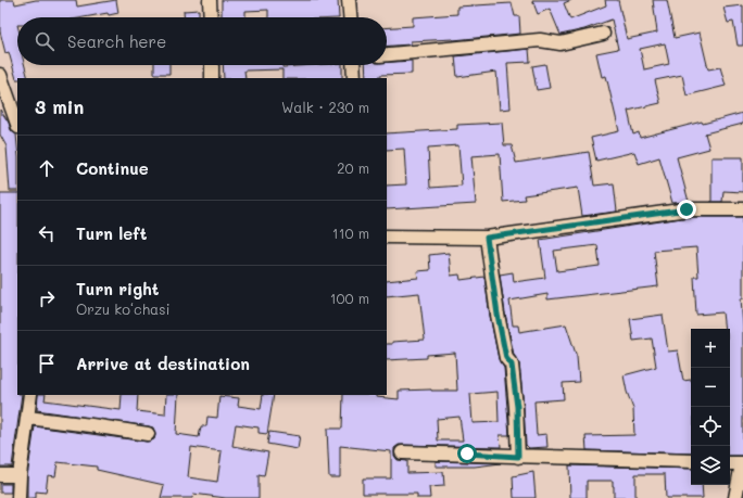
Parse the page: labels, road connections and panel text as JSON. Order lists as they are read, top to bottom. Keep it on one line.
{"page":{"search":"Search here","heading":["3 min","Walk · 230 m"],"list":[["Continue","20 m"],["Turn left","110 m"],["Turn right","Orzu koʻchasi","100 m"],"Arrive at destination"],"map_buttons":["+","−"]}}
